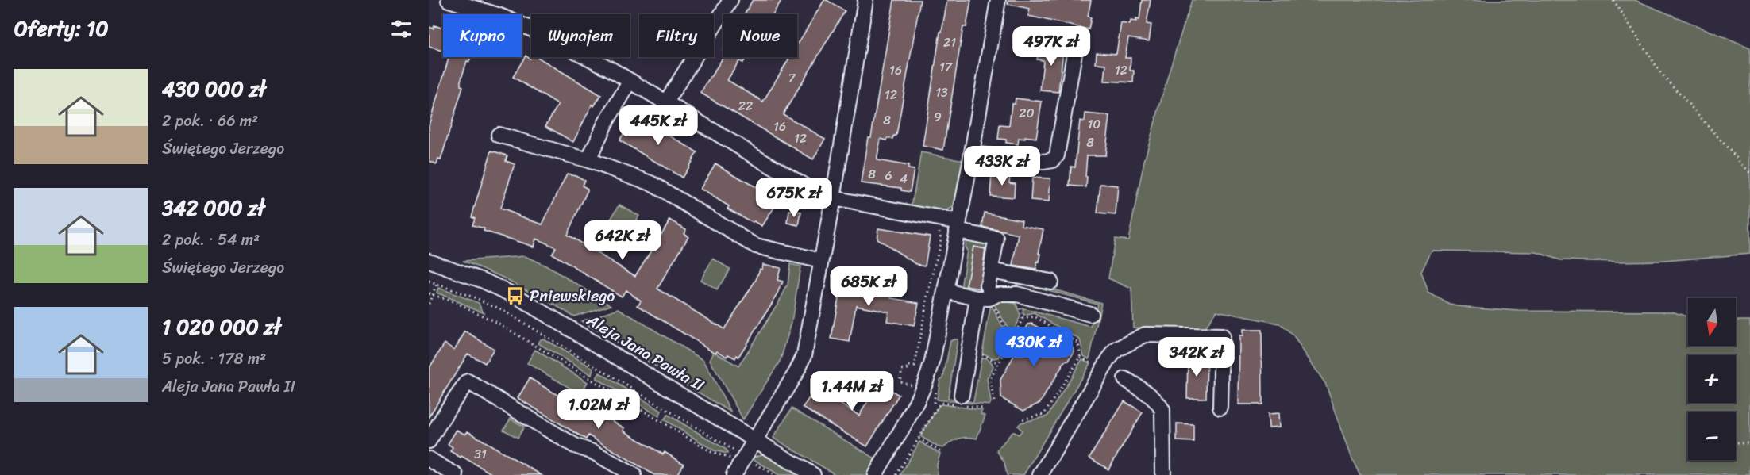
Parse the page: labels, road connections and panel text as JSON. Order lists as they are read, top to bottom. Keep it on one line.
{"streets":{"street":["Aleja Jana Pawła II"]},"places":{"bus stop":["Pniewskiego"]},"house_numbers":["21","17","16","12","7","13","12","22","20","9","8","10","16","12","8","8","6","4","31"],"north":"bottom","page":{"heading":"Oferty: 10","chip":["Kupno","Wynajem","Filtry","Nowe"],"price":["497K zł","445K zł","433K zł","675K zł","642K zł","685K zł","430K zł","342K zł","1.44M zł","1.02M zł"],"list":[{"name":"430 000 zł","note":"2 pok. · 66 m² · Świętego Jerzego"},{"name":"342 000 zł","note":"2 pok. · 54 m² · Świętego Jerzego"},{"name":"1 020 000 zł","note":"5 pok. · 178 m² · Aleja Jana Pawła II"}],"map_buttons":["+","−"]}}
